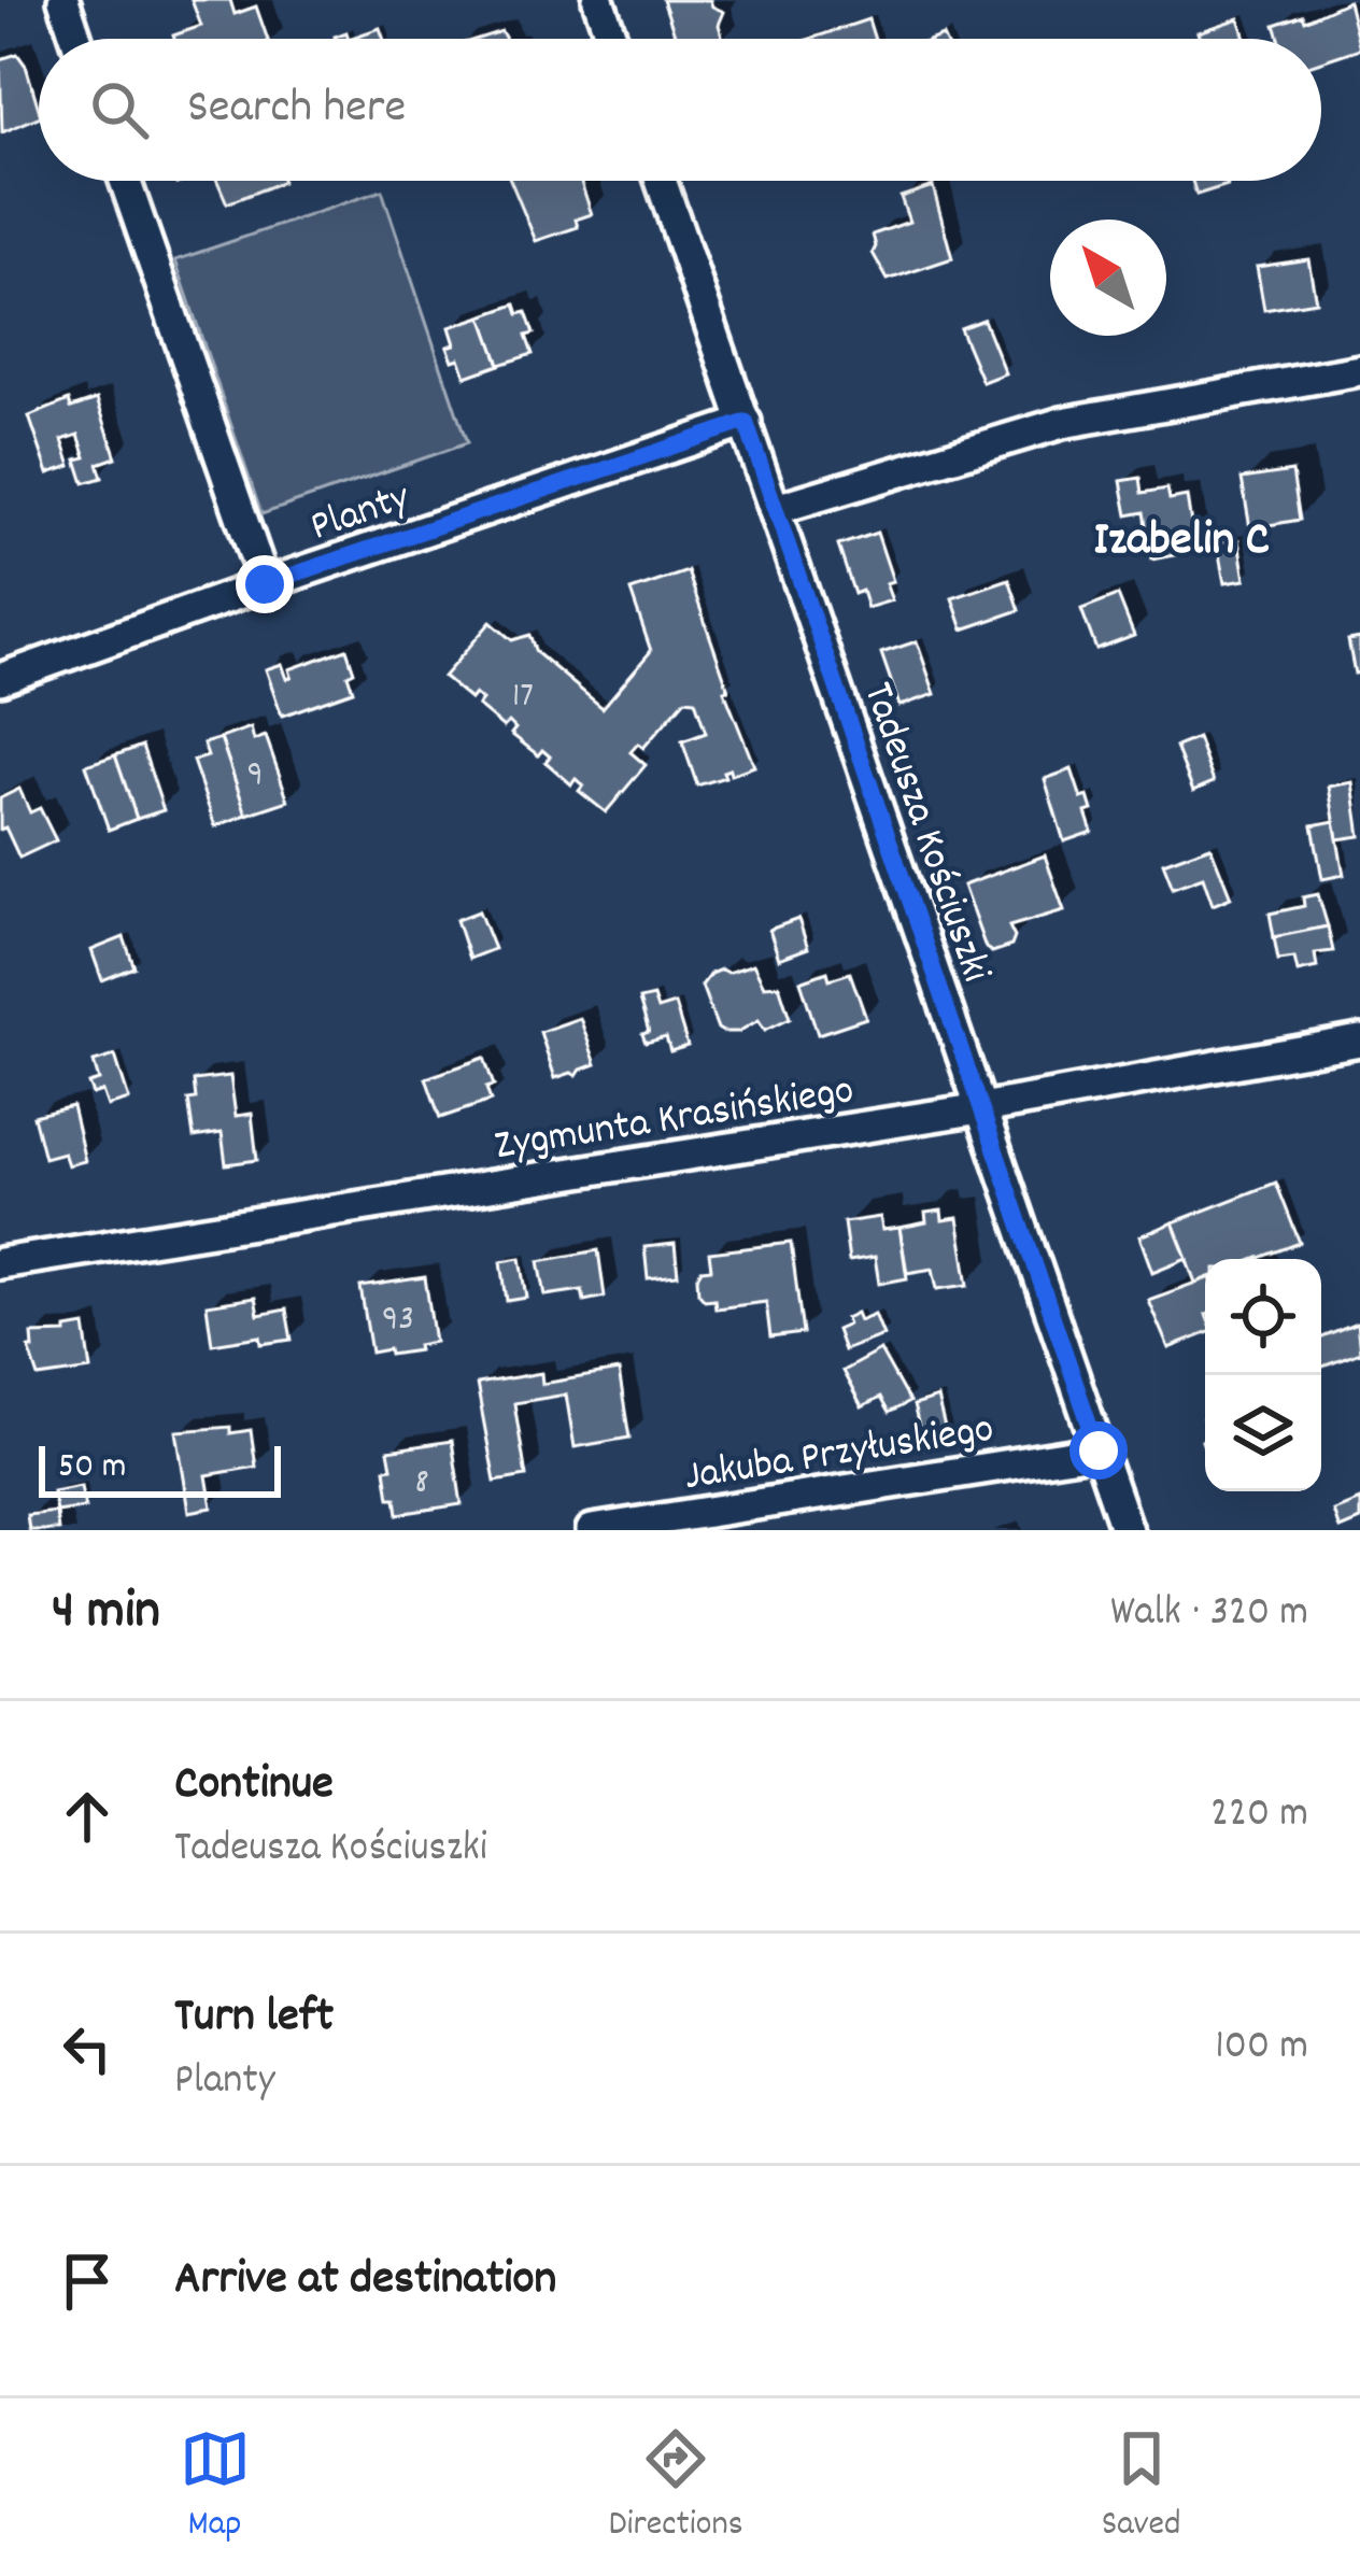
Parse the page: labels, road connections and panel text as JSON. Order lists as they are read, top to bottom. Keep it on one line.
{"streets":{"street":["Planty","Tadeusza Kościuszki","Zygmunta Krasińskiego","Jakuba Przyłuskiego"]},"crossings":[["Planty","Tadeusza Kościuszki"],["Tadeusza Kościuszki","Zygmunta Krasińskiego"],["Tadeusza Kościuszki","Jakuba Przyłuskiego"]],"districts":["Izabelin C"],"house_numbers":["17","9","93","8"],"scale_bar":"50 m","north":"top left","page":{"search":"Search here","scale":"50 m","heading":["4 min","Walk · 320 m"],"list":[["Continue","Tadeusza Kościuszki","220 m"],["Turn left","Planty","100 m"],"Arrive at destination"],"nav":["Map","Directions","Saved"]}}
